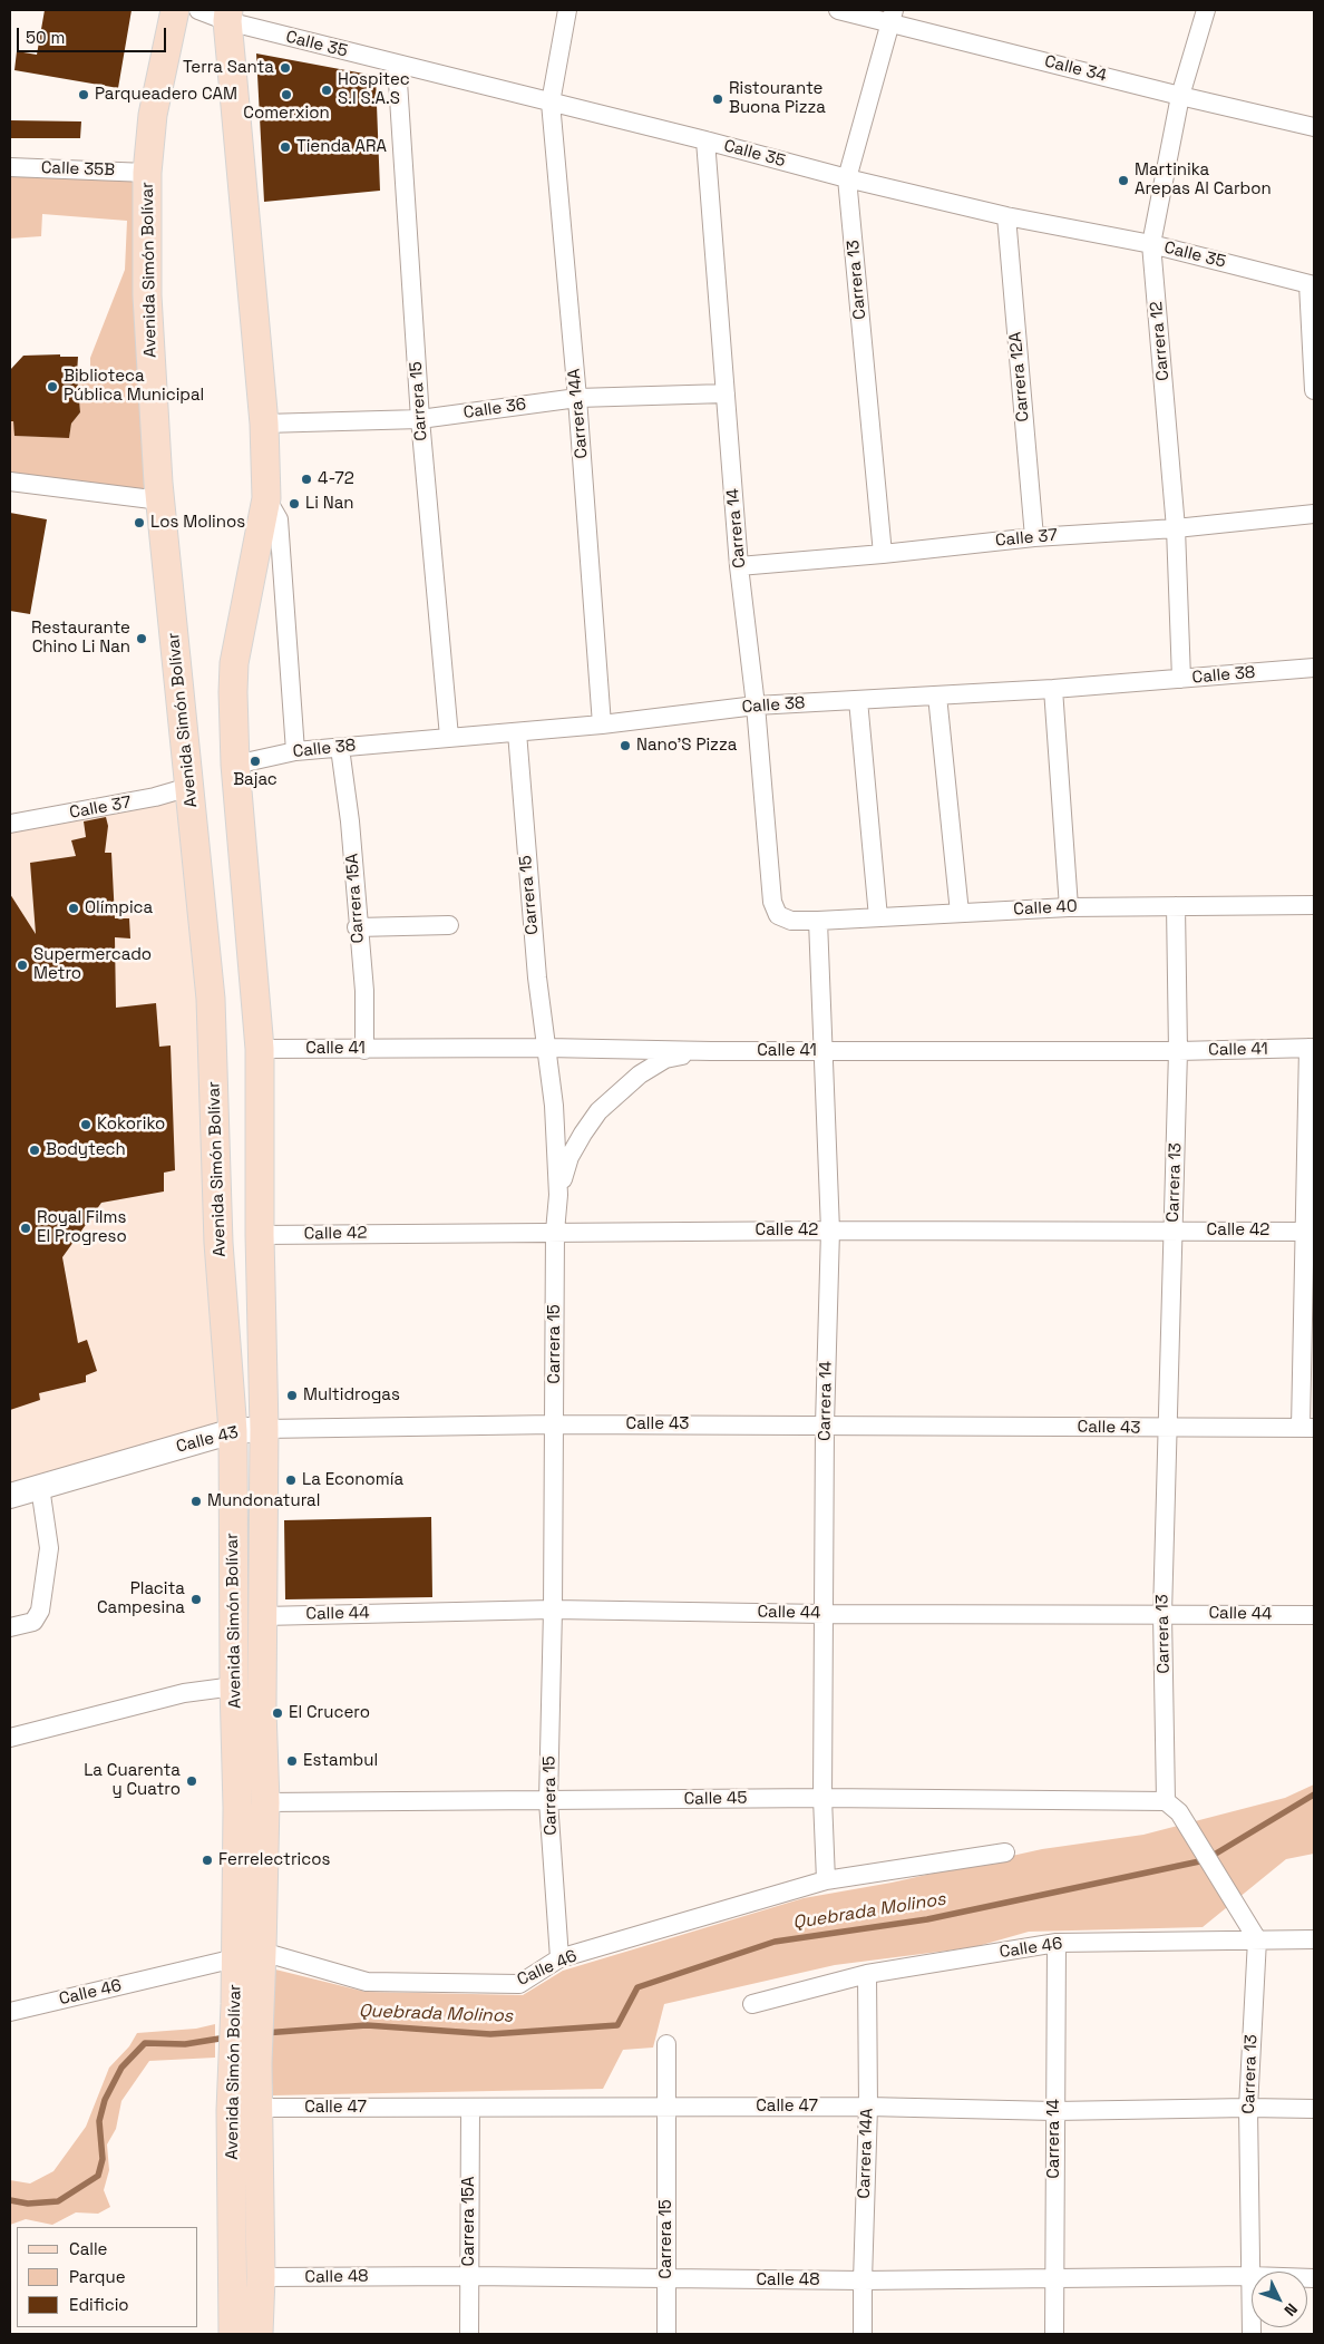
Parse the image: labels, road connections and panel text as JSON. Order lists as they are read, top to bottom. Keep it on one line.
{"streets":{"main road":["Avenida Simón Bolívar"],"street":["Calle 35","Calle 34","Calle 35B","Carrera 13","Carrera 12","Carrera 12A","Carrera 15","Calle 36","Carrera 14A","Carrera 14","Calle 37","Calle 38","Carrera 15A","Calle 40","Calle 41","Calle 42","Calle 43","Calle 44","Calle 45","Calle 46","Calle 47","Calle 48"]},"crossings":[["Calle 35","Avenida Simón Bolívar"],["Calle 35","Carrera 13"],["Calle 35","Carrera 12"],["Calle 35","Carrera 12A"],["Calle 35","Carrera 15"],["Calle 35","Carrera 14A"],["Calle 35","Carrera 14"],["Calle 34","Carrera 13"],["Calle 34","Carrera 12"],["Calle 35B","Avenida Simón Bolívar"],["Avenida Simón Bolívar","Calle 36"],["Avenida Simón Bolívar","Calle 37"],["Avenida Simón Bolívar","Calle 38"],["Avenida Simón Bolívar","Calle 41"],["Avenida Simón Bolívar","Calle 42"],["Avenida Simón Bolívar","Calle 43"],["Avenida Simón Bolívar","Calle 44"],["Avenida Simón Bolívar","Calle 45"],["Avenida Simón Bolívar","Calle 46"],["Avenida Simón Bolívar","Calle 47"],["Avenida Simón Bolívar","Calle 48"],["Carrera 13","Calle 37"],["Carrera 13","Calle 40"],["Carrera 13","Calle 41"],["Carrera 13","Calle 42"],["Carrera 13","Calle 43"],["Carrera 13","Calle 44"],["Carrera 13","Calle 45"],["Carrera 13","Calle 46"],["Carrera 13","Calle 47"],["Carrera 13","Calle 48"],["Carrera 12","Calle 37"],["Carrera 12","Calle 38"],["Carrera 12A","Calle 37"],["Carrera 15","Calle 36"],["Carrera 15","Calle 38"],["Carrera 15","Calle 41"],["Carrera 15","Calle 42"],["Carrera 15","Calle 43"],["Carrera 15","Calle 44"],["Carrera 15","Calle 45"],["Carrera 15","Calle 46"],["Carrera 15","Calle 47"],["Carrera 15","Calle 48"],["Calle 36","Carrera 14A"],["Calle 36","Carrera 14"],["Carrera 14A","Calle 38"],["Carrera 14A","Calle 46"],["Carrera 14A","Calle 47"],["Carrera 14A","Calle 48"],["Carrera 14","Calle 37"],["Carrera 14","Calle 38"],["Carrera 14","Calle 40"],["Carrera 14","Calle 41"],["Carrera 14","Calle 42"],["Carrera 14","Calle 43"],["Carrera 14","Calle 44"],["Carrera 14","Calle 45"],["Carrera 14","Calle 46"],["Carrera 14","Calle 47"],["Carrera 14","Calle 48"],["Calle 38","Carrera 15A"],["Carrera 15A","Calle 41"],["Carrera 15A","Calle 47"],["Carrera 15A","Calle 48"]],"water":["Quebrada Molinos"],"places":["Terra Santa","Hospitec S.I S.A.S","Parqueadero CAM","Comerxion","Ristourante Buona Pizza","Tienda ARA","Martinika Arepas Al Carbon","Biblioteca Pública Municipal","4-72","Li Nan","Los Molinos","Restaurante Chino Li Nan","Nano'S Pizza","Bajac","Olímpica","Supermercado Metro","Kokoriko","Bodytech","Royal Films El Progreso","Multidrogas","La Economía","Mundonatural","Placita Campesina","El Crucero","Estambul","La Cuarenta y Cuatro","Ferrelectricos"],"legend":["Calle","Parque","Edificio"],"scale_bar":"50 m","north":"bottom right"}
